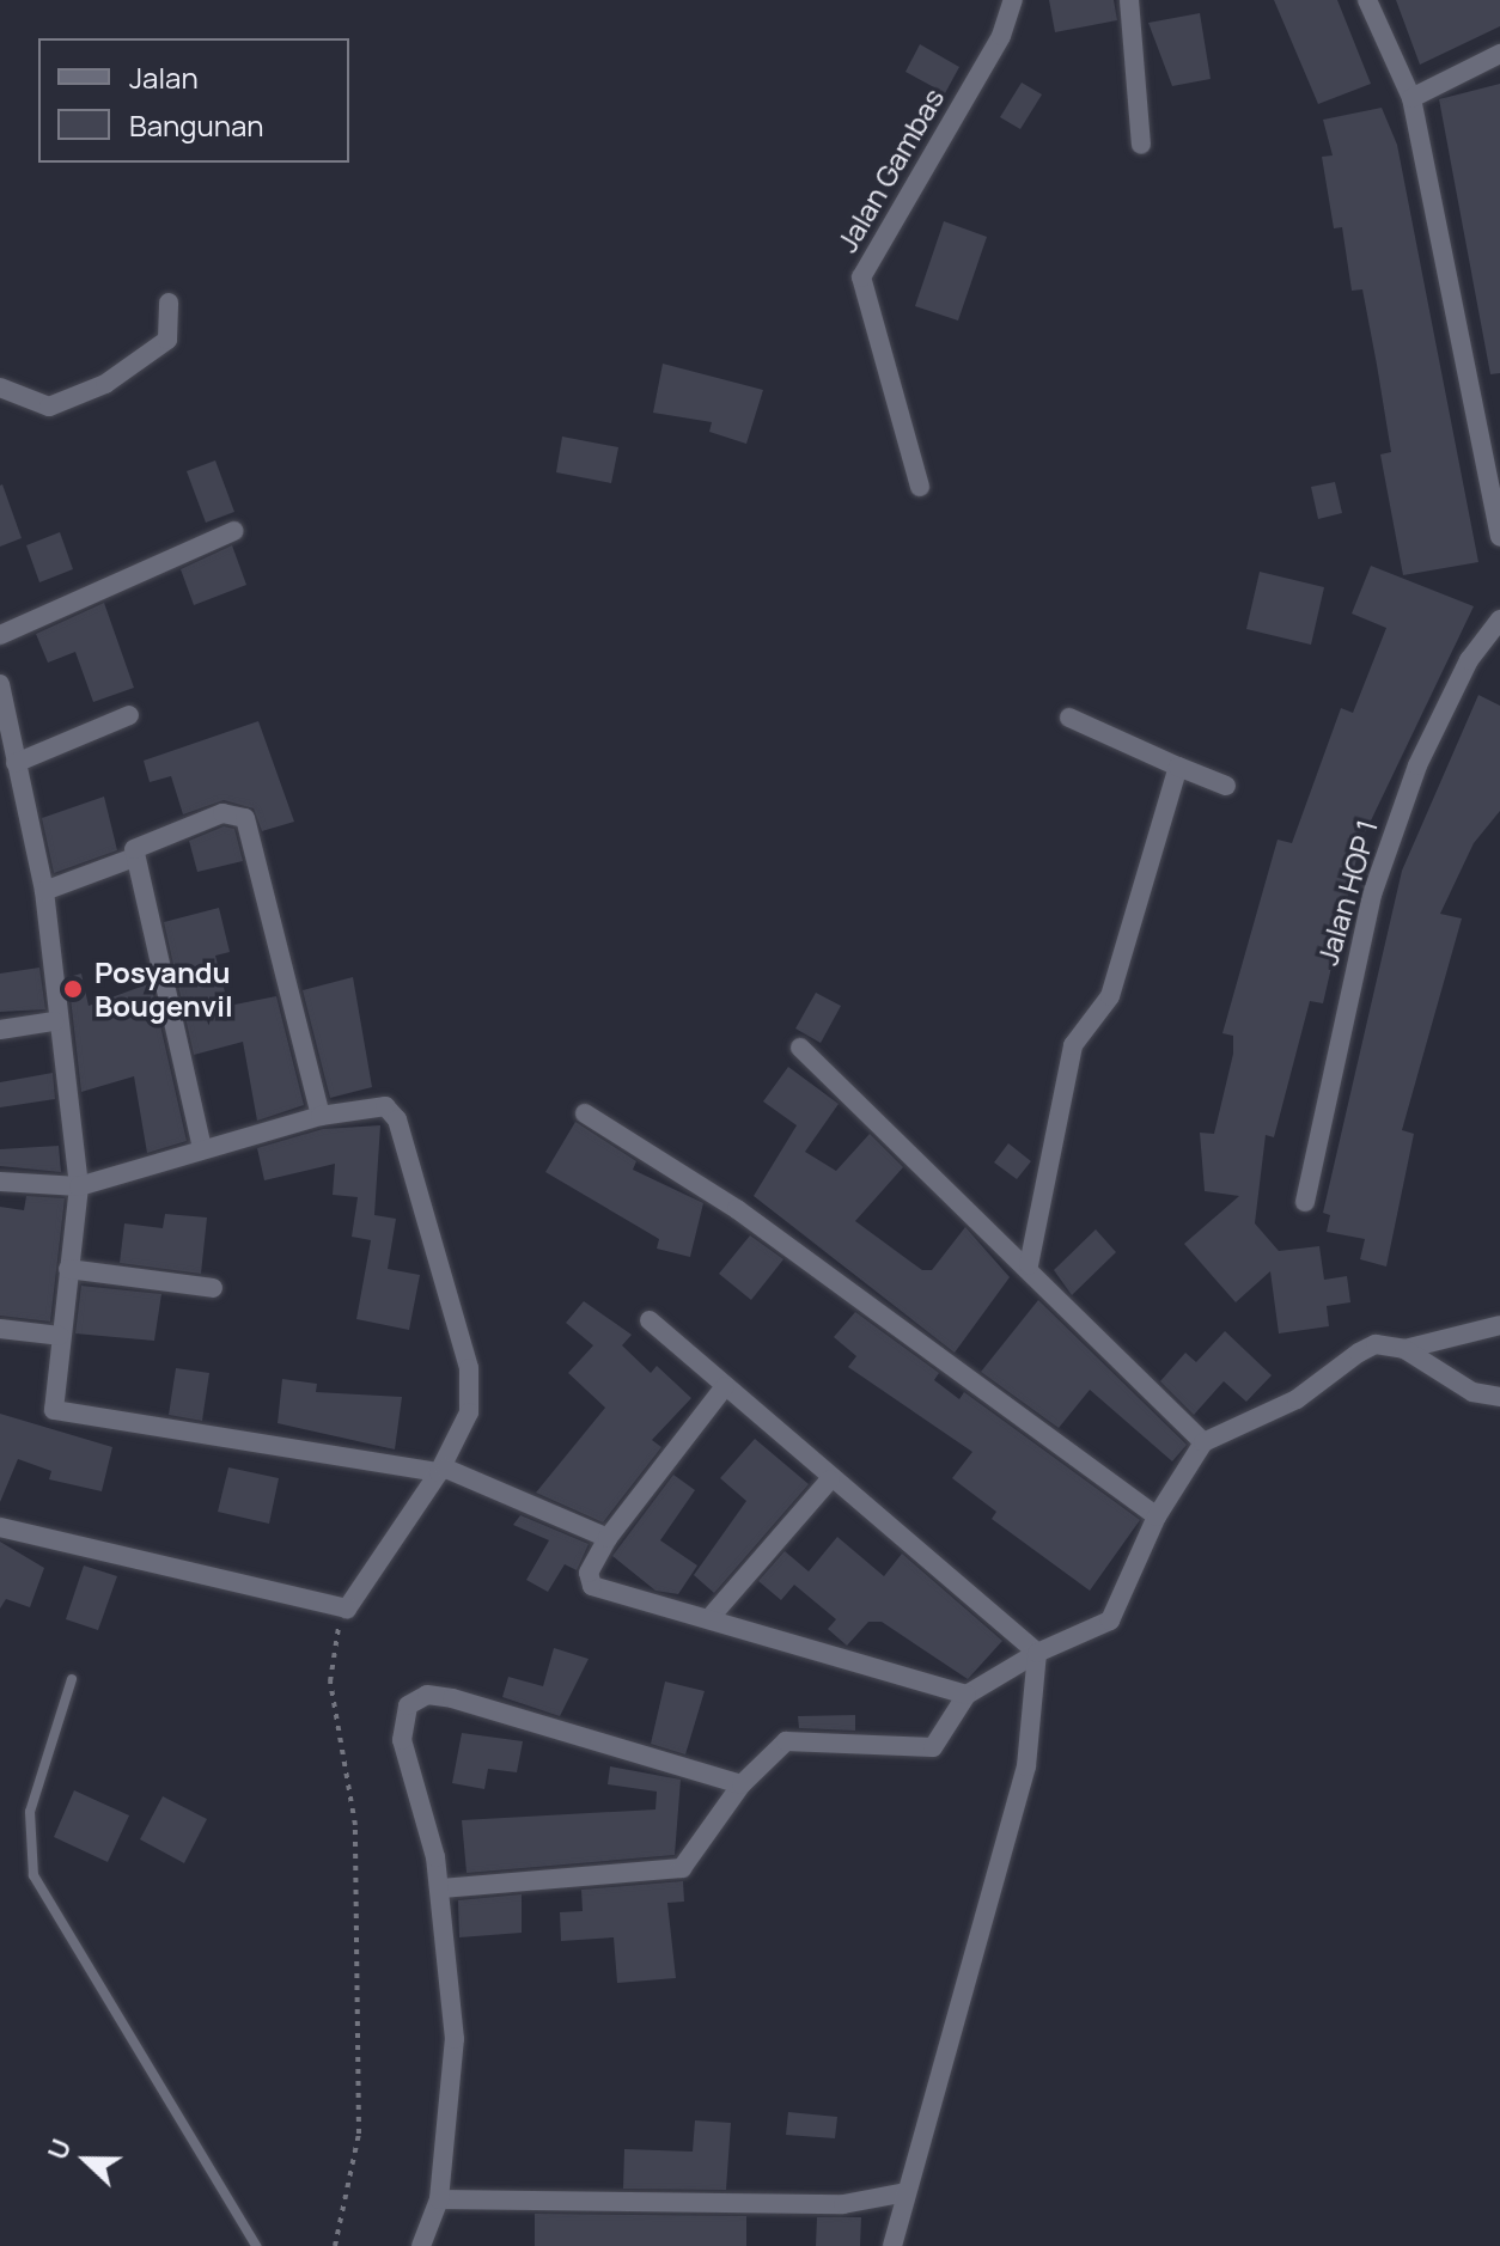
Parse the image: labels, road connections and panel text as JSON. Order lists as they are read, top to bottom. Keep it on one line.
{"streets":{"street":["Jalan Gambas","Jalan HOP 1"]},"places":["Posyandu Bougenvil"],"legend":["Jalan","Bangunan"],"north":"left"}
